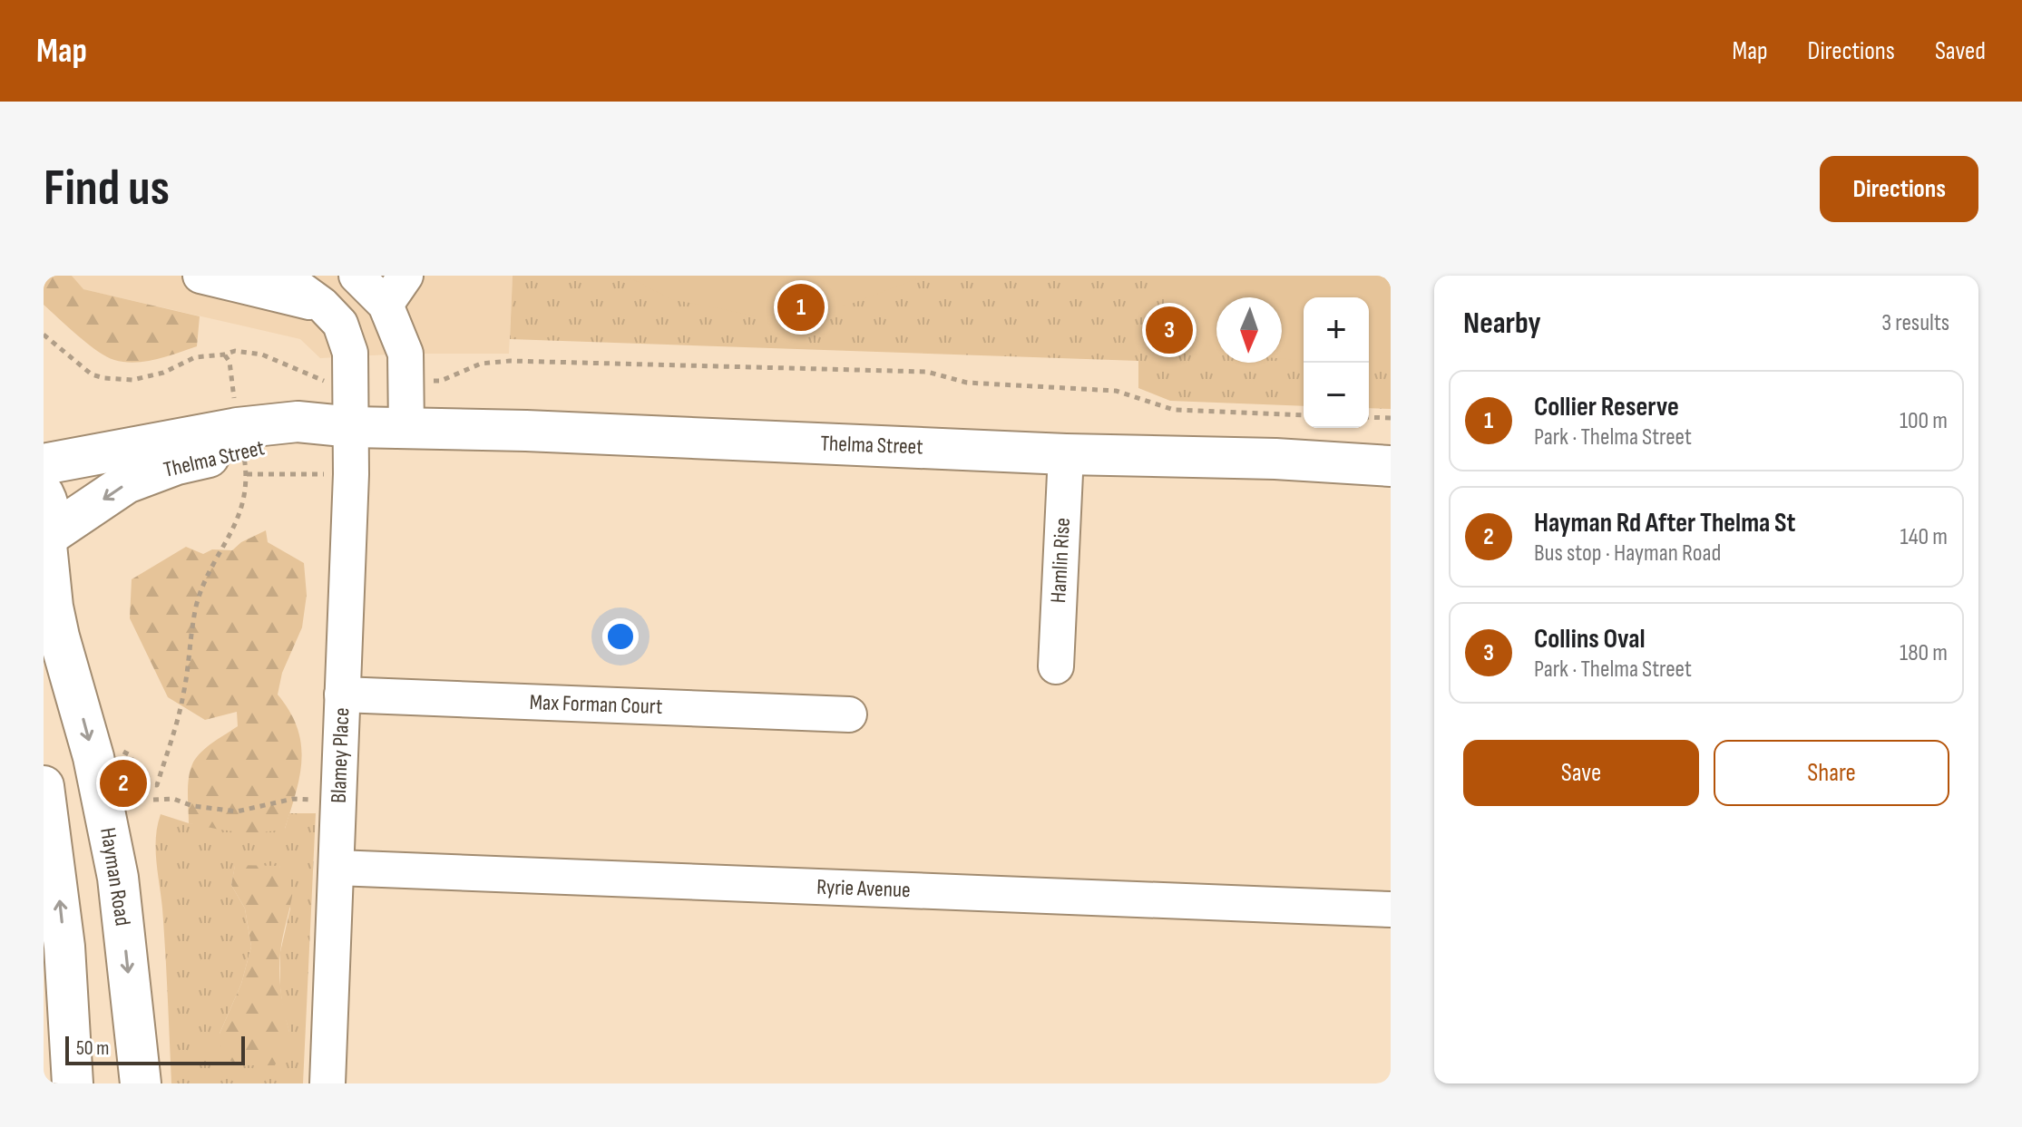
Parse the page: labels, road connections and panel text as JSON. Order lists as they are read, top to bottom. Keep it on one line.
{"streets":{"main road":["Thelma Street","Hayman Road"],"street":["Hamlin Rise","Max Forman Court","Blamey Place","Ryrie Avenue"]},"crossings":[["Thelma Street","Hamlin Rise"],["Thelma Street","Blamey Place"],["Thelma Street","Hayman Road"],["Max Forman Court","Blamey Place"],["Blamey Place","Ryrie Avenue"]],"scale_bar":"50 m","north":"bottom","page":{"header":"Map","nav":["Map","Directions","Saved"],"buttons":["Directions",["Save","Share"]],"title":"Find us","heading":["Nearby","3 results"],"pins":["1","3","2"],"map_buttons":["+","−"],"list":[{"mark":"1","name":"Collier Reserve","note":"Park · Thelma Street","value":"100 m"},{"mark":"2","name":"Hayman Rd After Thelma St","note":"Bus stop · Hayman Road","value":"140 m"},{"mark":"3","name":"Collins Oval","note":"Park · Thelma Street","value":"180 m"}],"scale":"50 m"}}
